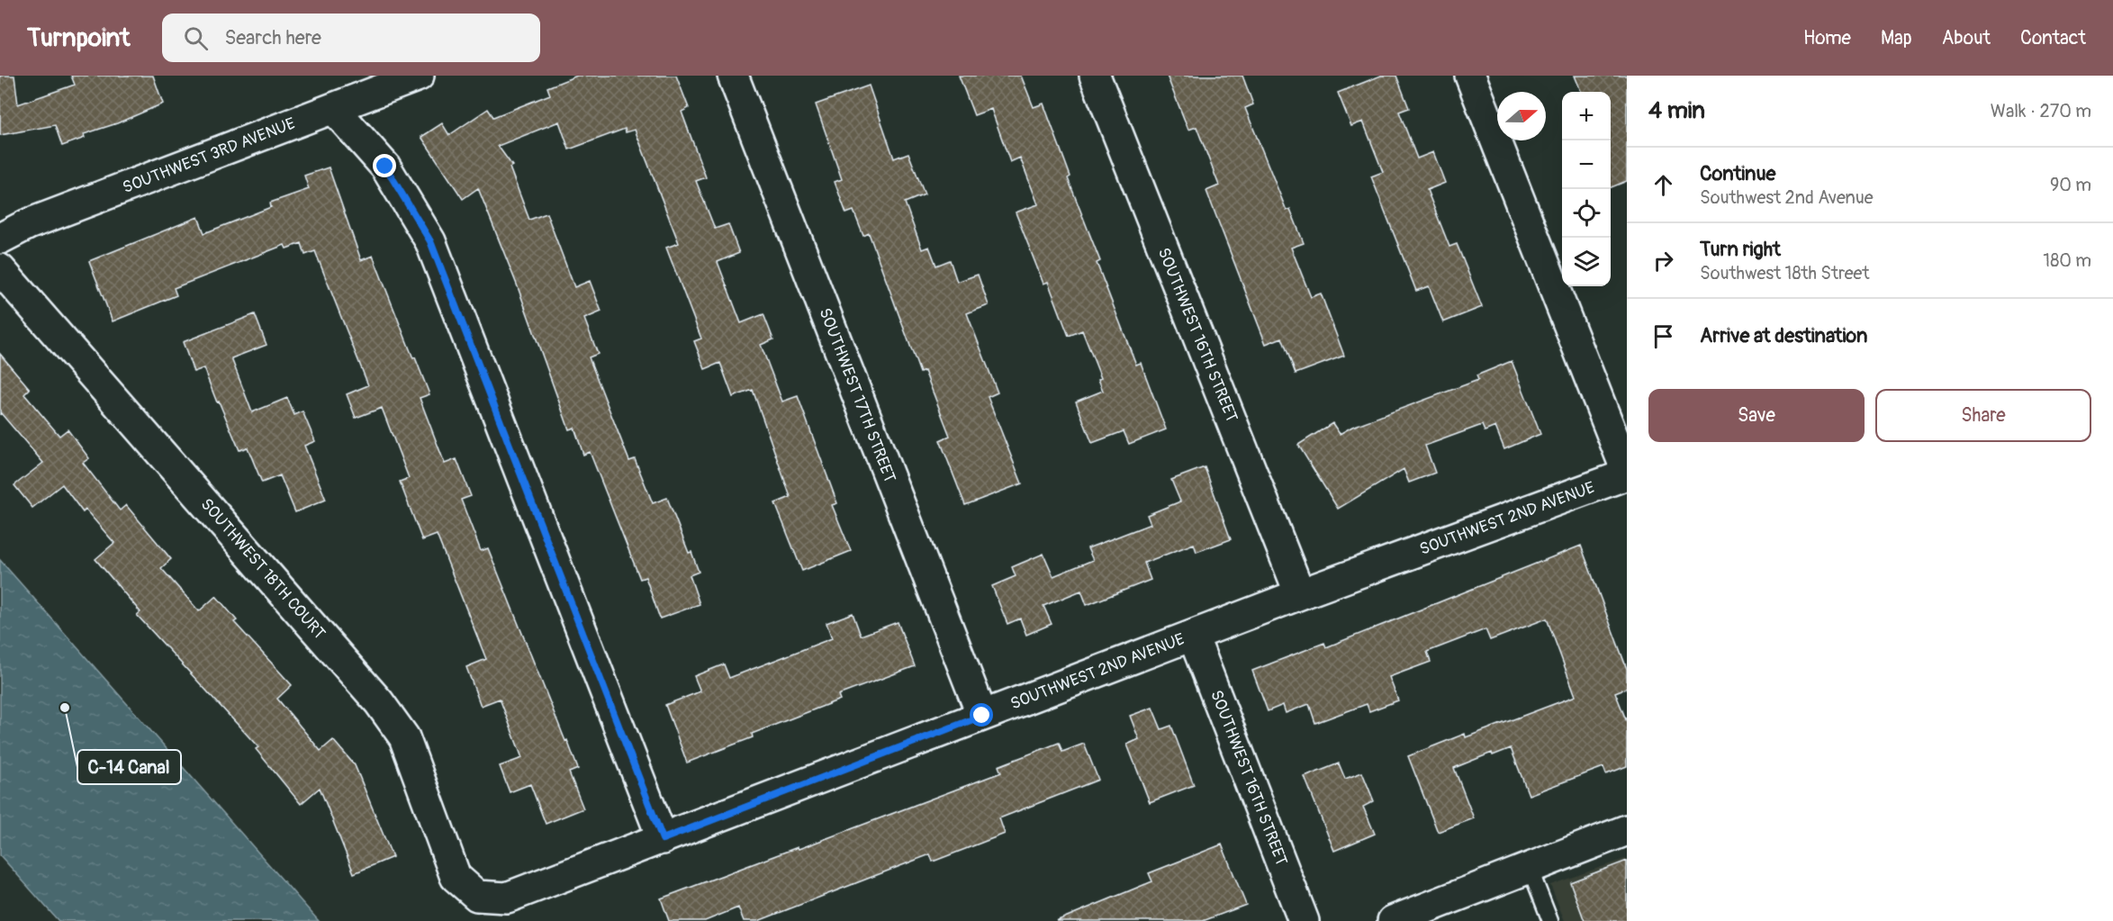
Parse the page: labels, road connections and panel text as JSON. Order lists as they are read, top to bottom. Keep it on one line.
{"streets":{"street":["SOUTHWEST 3RD AVENUE","SOUTHWEST 16TH STREET","SOUTHWEST 17TH STREET","SOUTHWEST 2ND AVENUE","SOUTHWEST 18TH COURT"]},"crossings":[["SOUTHWEST 16TH STREET","SOUTHWEST 2ND AVENUE"],["SOUTHWEST 17TH STREET","SOUTHWEST 2ND AVENUE"],["SOUTHWEST 2ND AVENUE","SOUTHWEST 18TH COURT"]],"places":["C-14 Canal"],"north":"right","page":{"header":"Turnpoint","search":"Search here","nav":["Home","Map","About","Contact"],"heading":["4 min","Walk · 270 m"],"map_buttons":["+","−"],"list":[["Continue","Southwest 2nd Avenue","90 m"],["Turn right","Southwest 18th Street","180 m"],"Arrive at destination"],"buttons":["Save","Share"]}}
